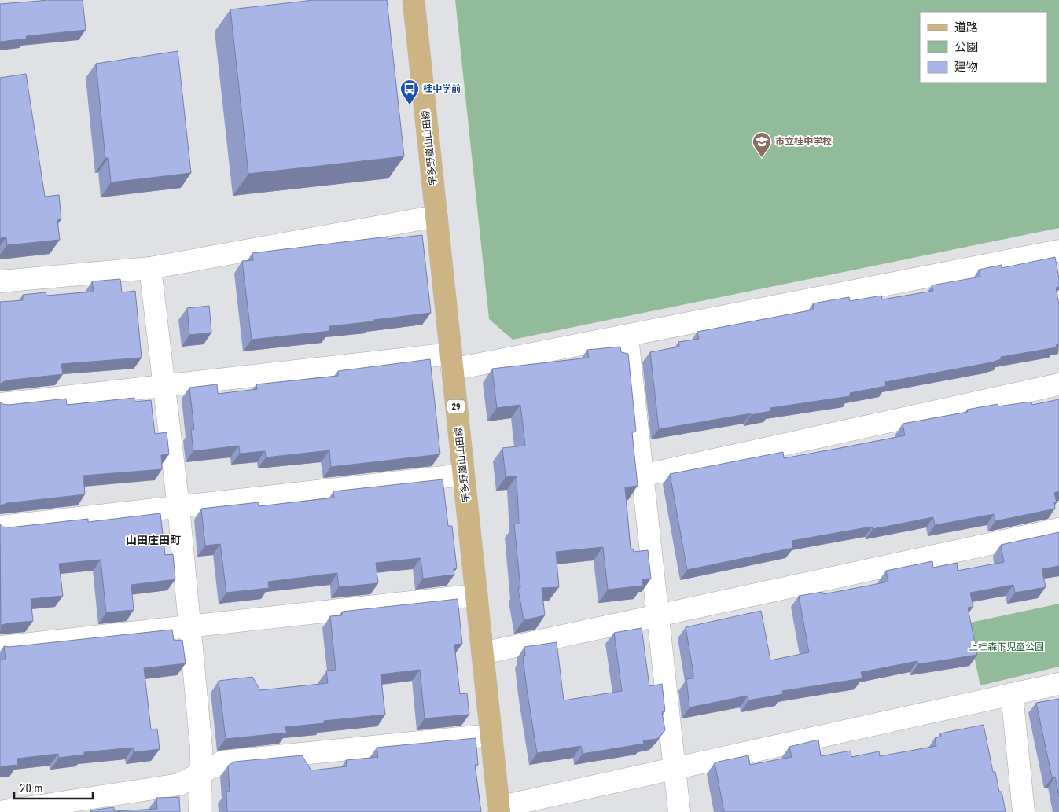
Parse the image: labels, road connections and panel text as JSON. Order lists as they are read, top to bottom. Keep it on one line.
{"streets":{"main road":["宇多野嵐山山田線","29"]},"districts":["山田庄田町"],"parks":["上桂森下児童公園"],"places":{"bus stop":["桂中学前"],"school or university":["市立桂中学校"]},"legend":["道路","公園","建物"],"scale_bar":"20 m"}
